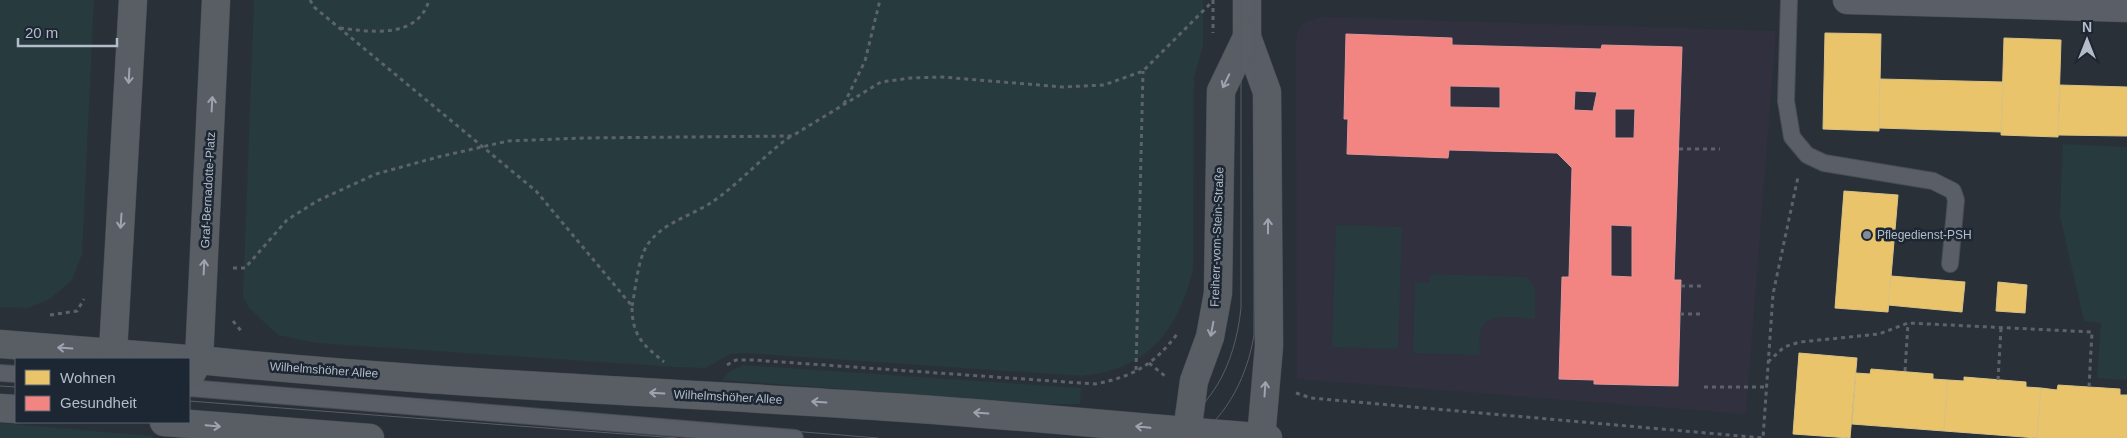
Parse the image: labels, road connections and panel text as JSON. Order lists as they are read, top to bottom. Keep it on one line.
{"streets":{"street":["Graf-Bernadotte-Platz","Freiherr-vom-Stein-Straße","Wilhelmshöher Allee"]},"crossings":[["Graf-Bernadotte-Platz","Wilhelmshöher Allee"],["Freiherr-vom-Stein-Straße","Wilhelmshöher Allee"]],"one_way":["Wilhelmshöher Allee"],"places":["Pflegedienst-PSH"],"legend":["Wohnen","Gesundheit"],"scale_bar":"20 m","north":"top"}
